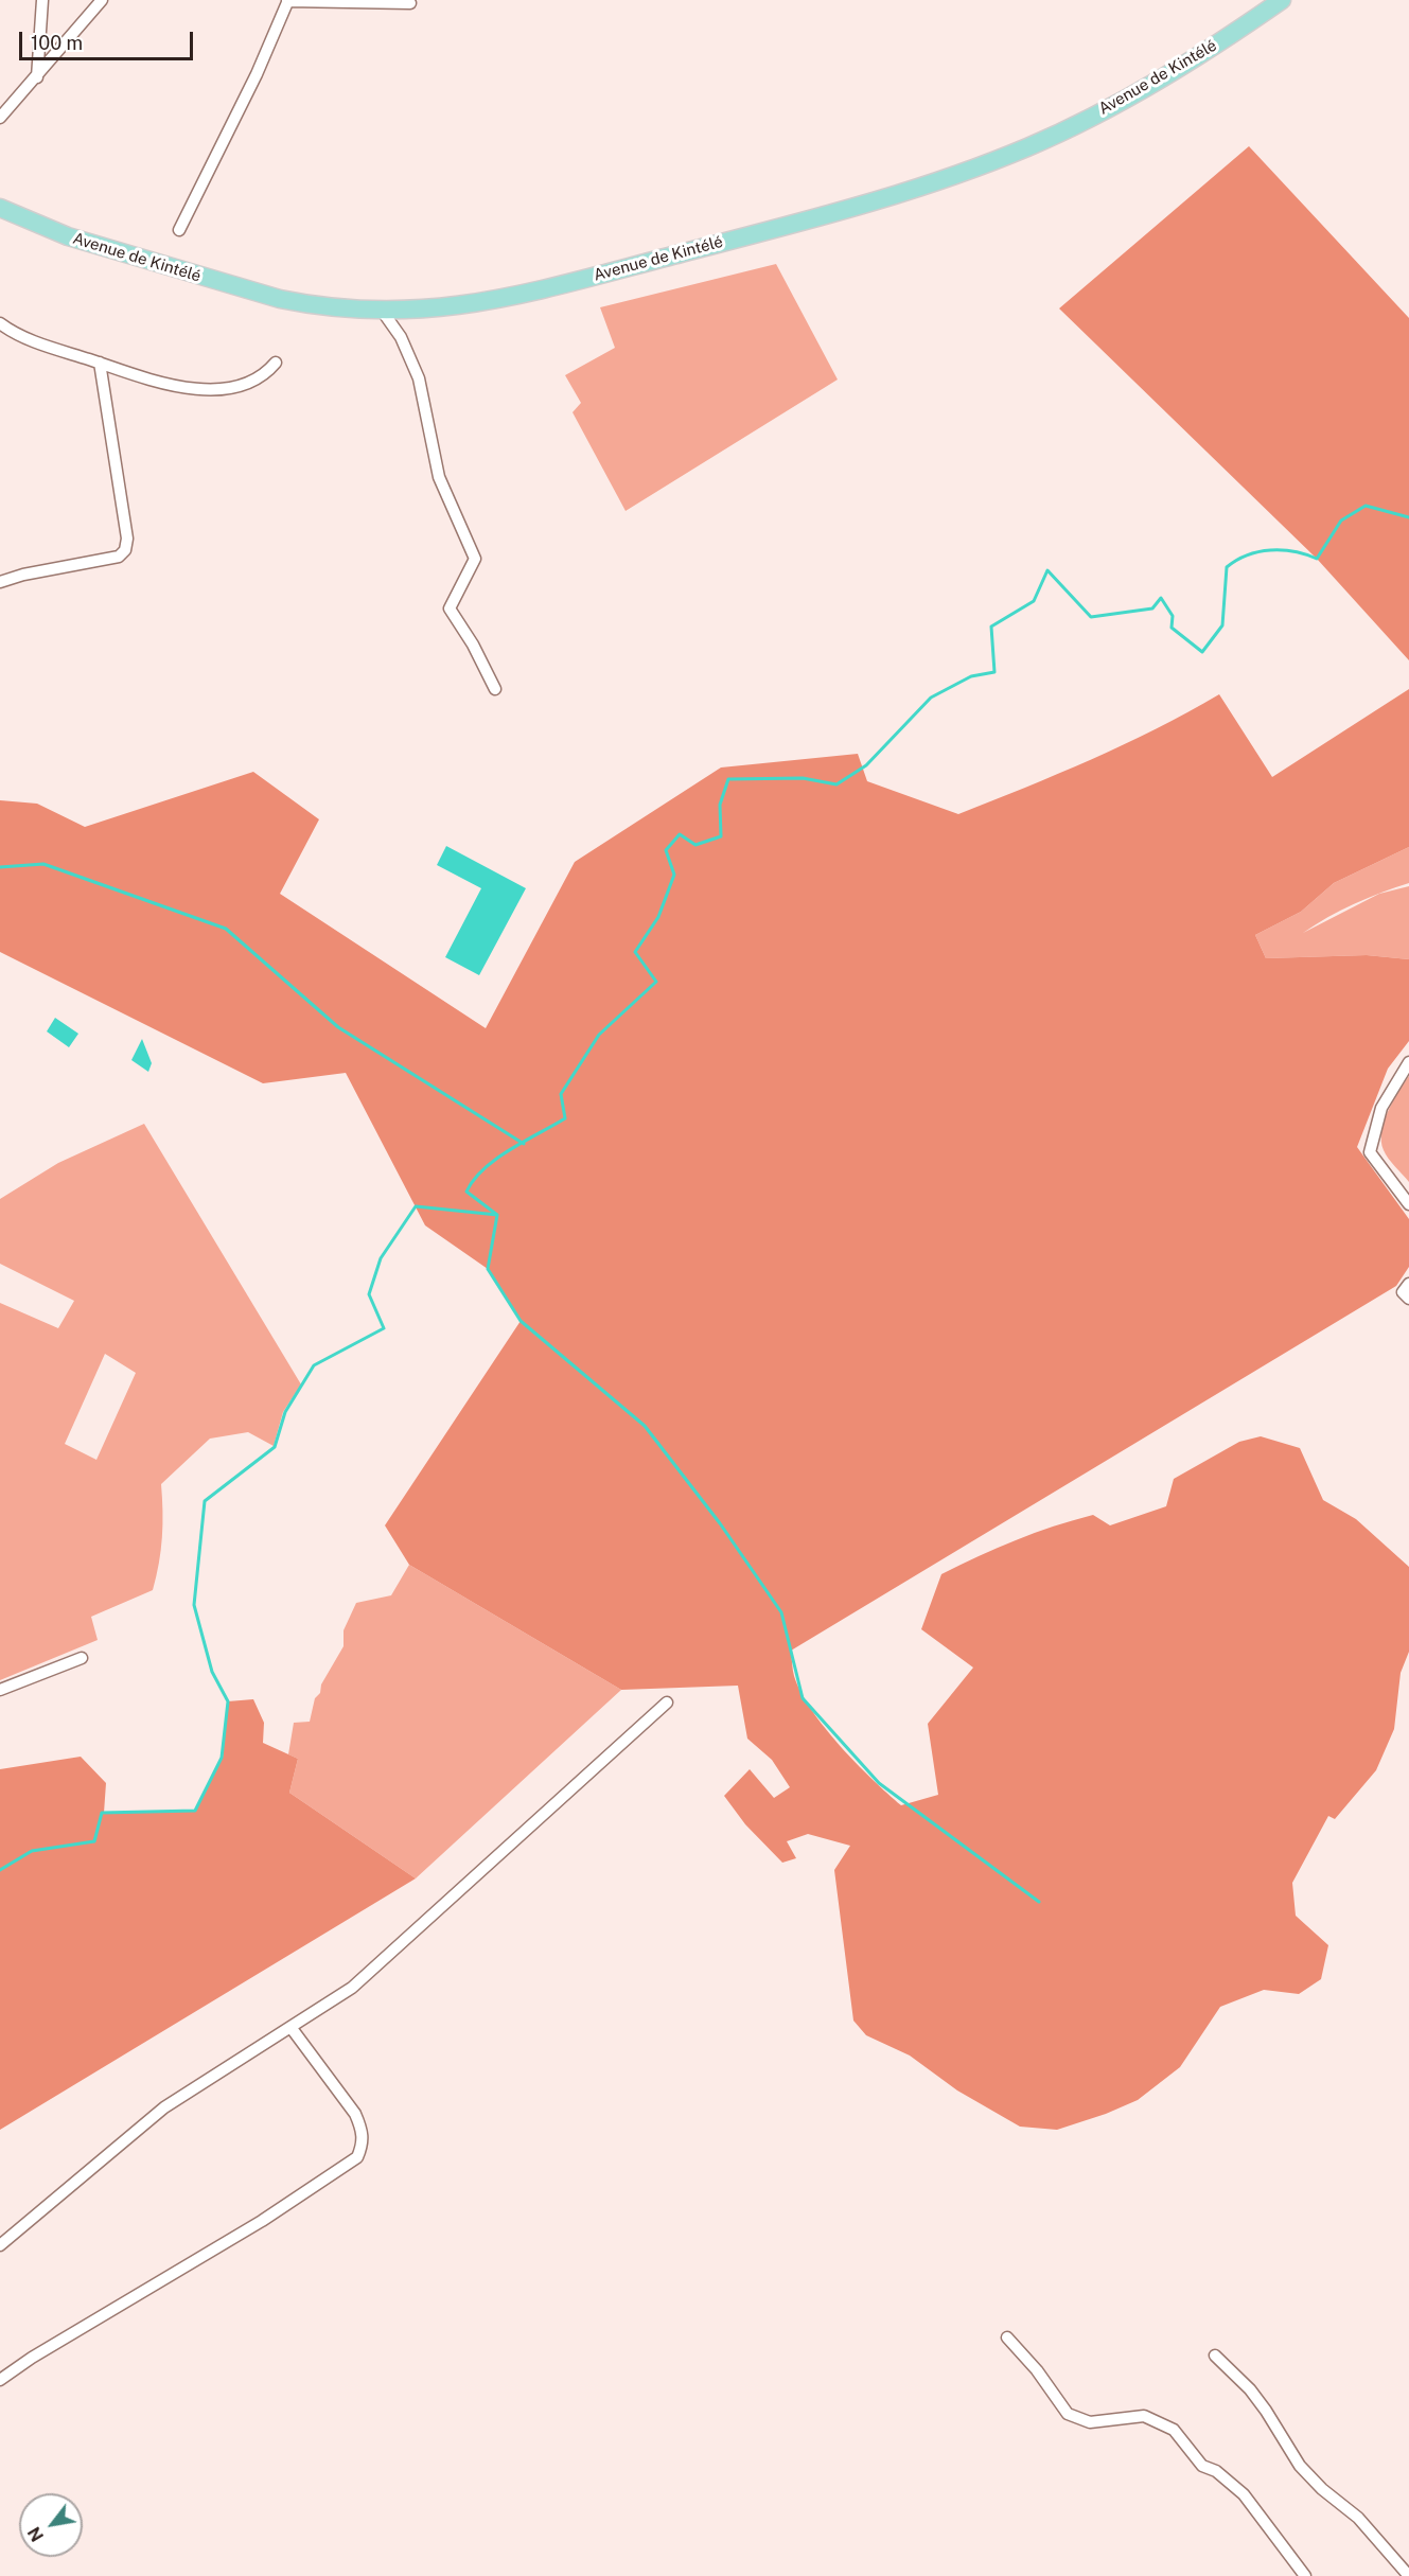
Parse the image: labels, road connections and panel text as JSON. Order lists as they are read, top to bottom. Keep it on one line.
{"streets":{"main road":["Avenue de Kintélé"]},"scale_bar":"100 m","north":"bottom left"}
